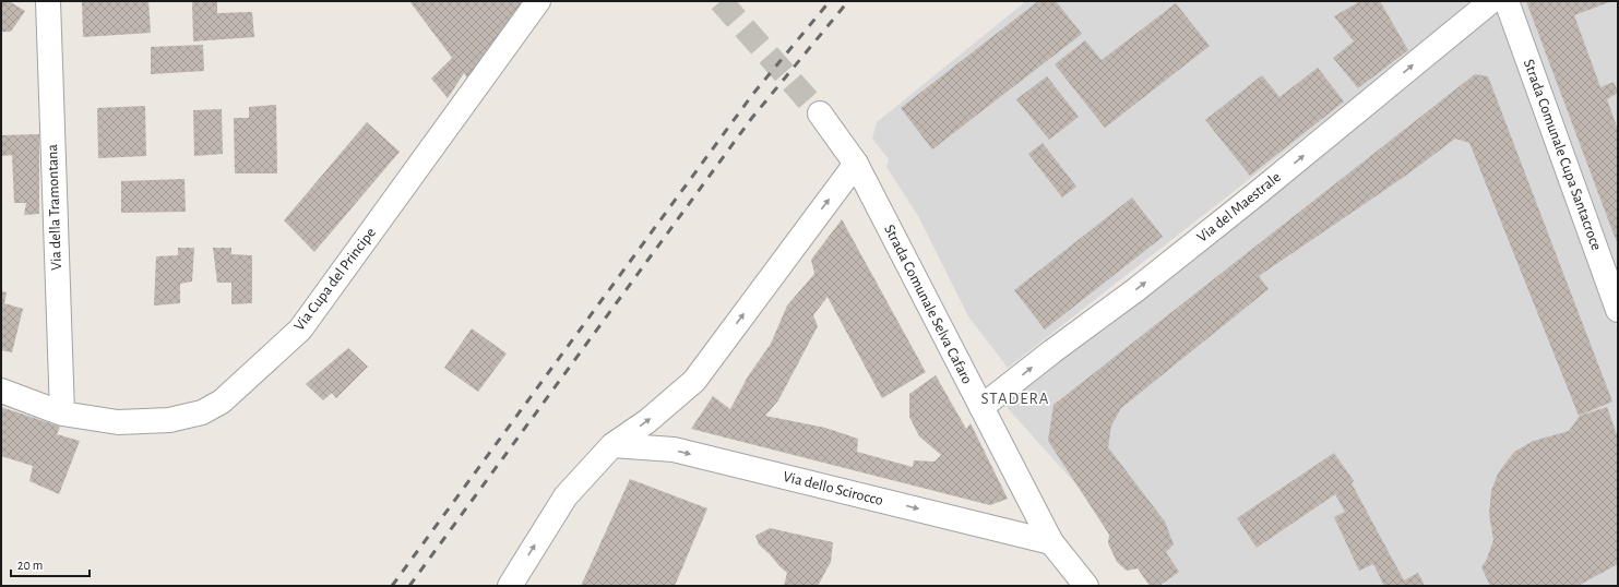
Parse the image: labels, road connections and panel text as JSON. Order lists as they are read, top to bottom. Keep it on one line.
{"streets":{"street":["Strada Comunale Cupa Santacroce","Via della Tramontana","Via del Maestrale","Via Cupa del Principe","Strada Comunale Selva Cafaro","Via dello Scirocco"]},"crossings":[["Via della Tramontana","Via Cupa del Principe"],["Via del Maestrale","Strada Comunale Selva Cafaro"],["Strada Comunale Selva Cafaro","Via dello Scirocco"]],"one_way":["Via del Maestrale","Via dello Scirocco"],"districts":["STADERA"],"scale_bar":"20 m"}
